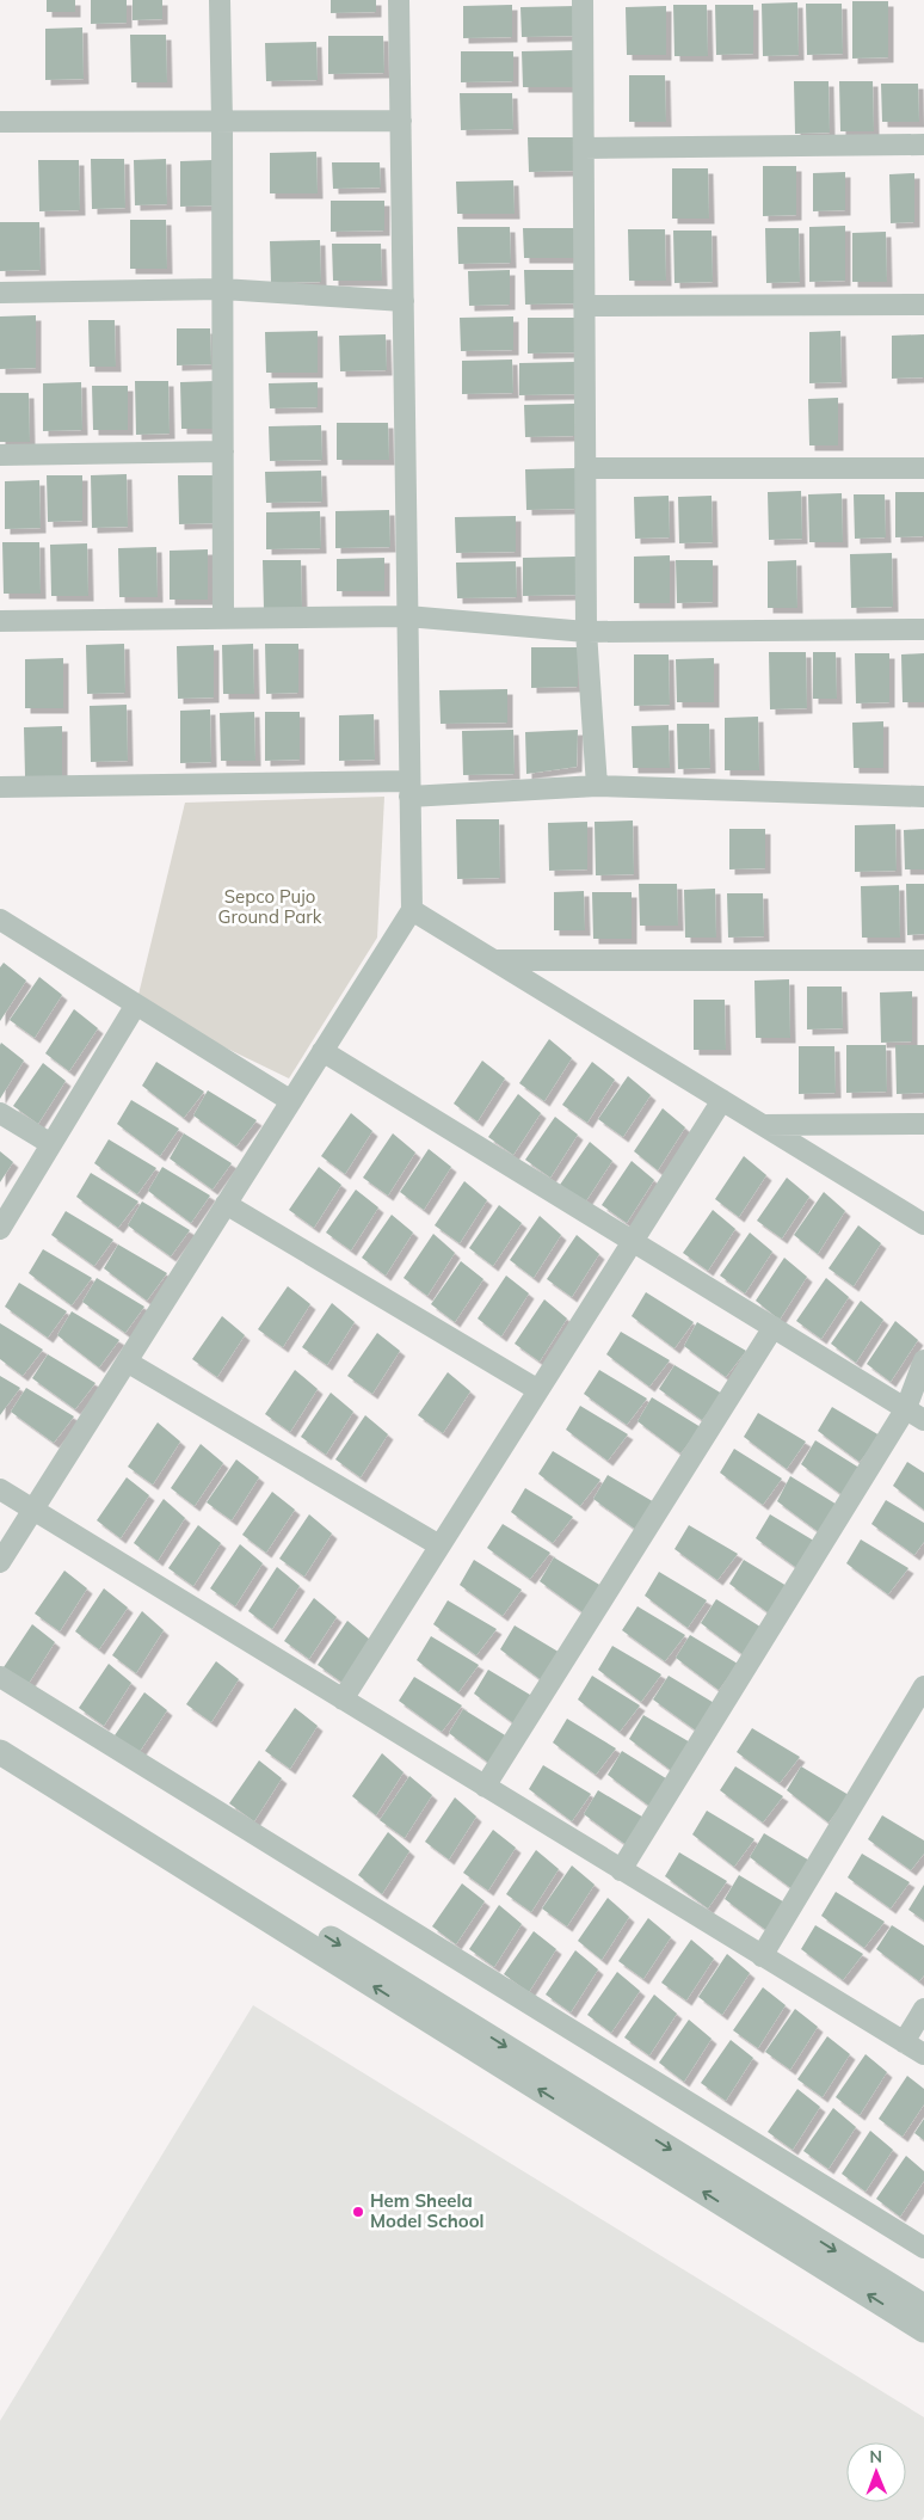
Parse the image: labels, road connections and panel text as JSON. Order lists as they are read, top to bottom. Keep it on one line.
{"parks":["Sepco Pujo Ground Park"],"places":["Hem Sheela Model School"],"north":"top"}
